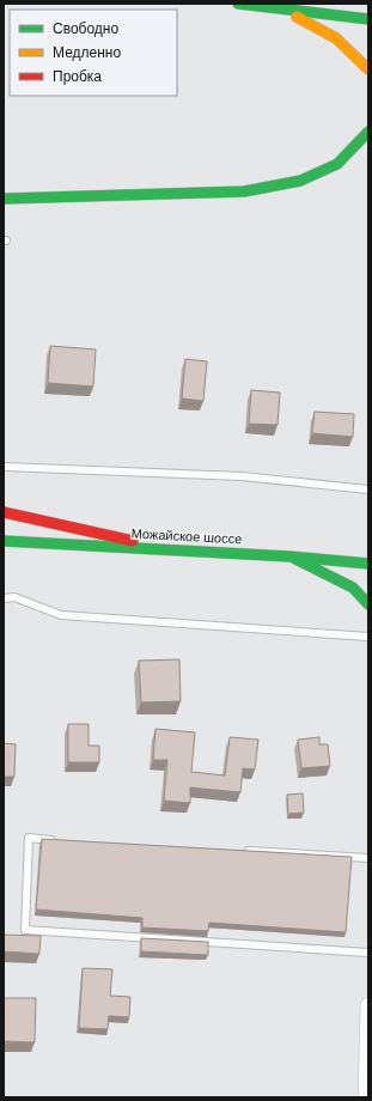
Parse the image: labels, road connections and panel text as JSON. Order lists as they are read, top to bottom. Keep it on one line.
{"streets":{"main road":["Можайское шоссе"]},"legend":["Свободно","Медленно","Пробка"]}
